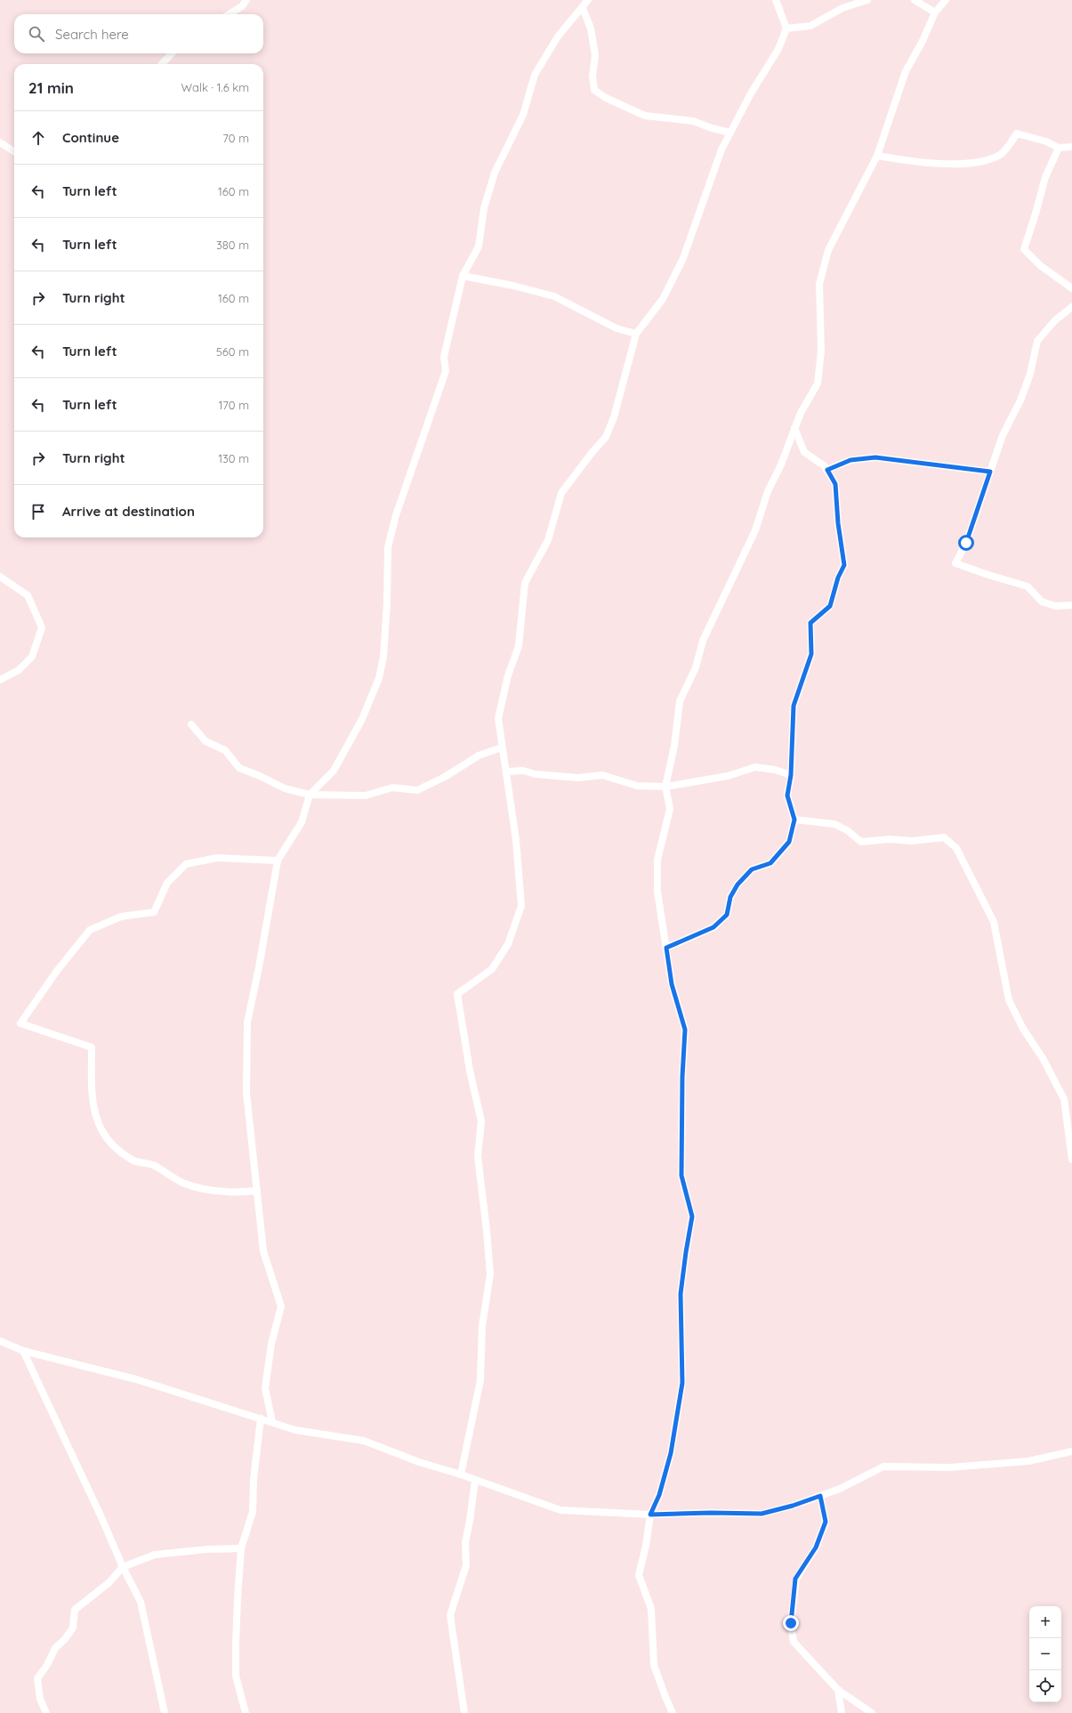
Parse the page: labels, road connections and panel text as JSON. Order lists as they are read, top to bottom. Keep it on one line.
{"page":{"search":"Search here","heading":["21 min","Walk · 1.6 km"],"list":[["Continue","70 m"],["Turn left","160 m"],["Turn left","380 m"],["Turn right","160 m"],["Turn left","560 m"],["Turn left","170 m"],["Turn right","130 m"],"Arrive at destination"],"map_buttons":["+","−"]}}
